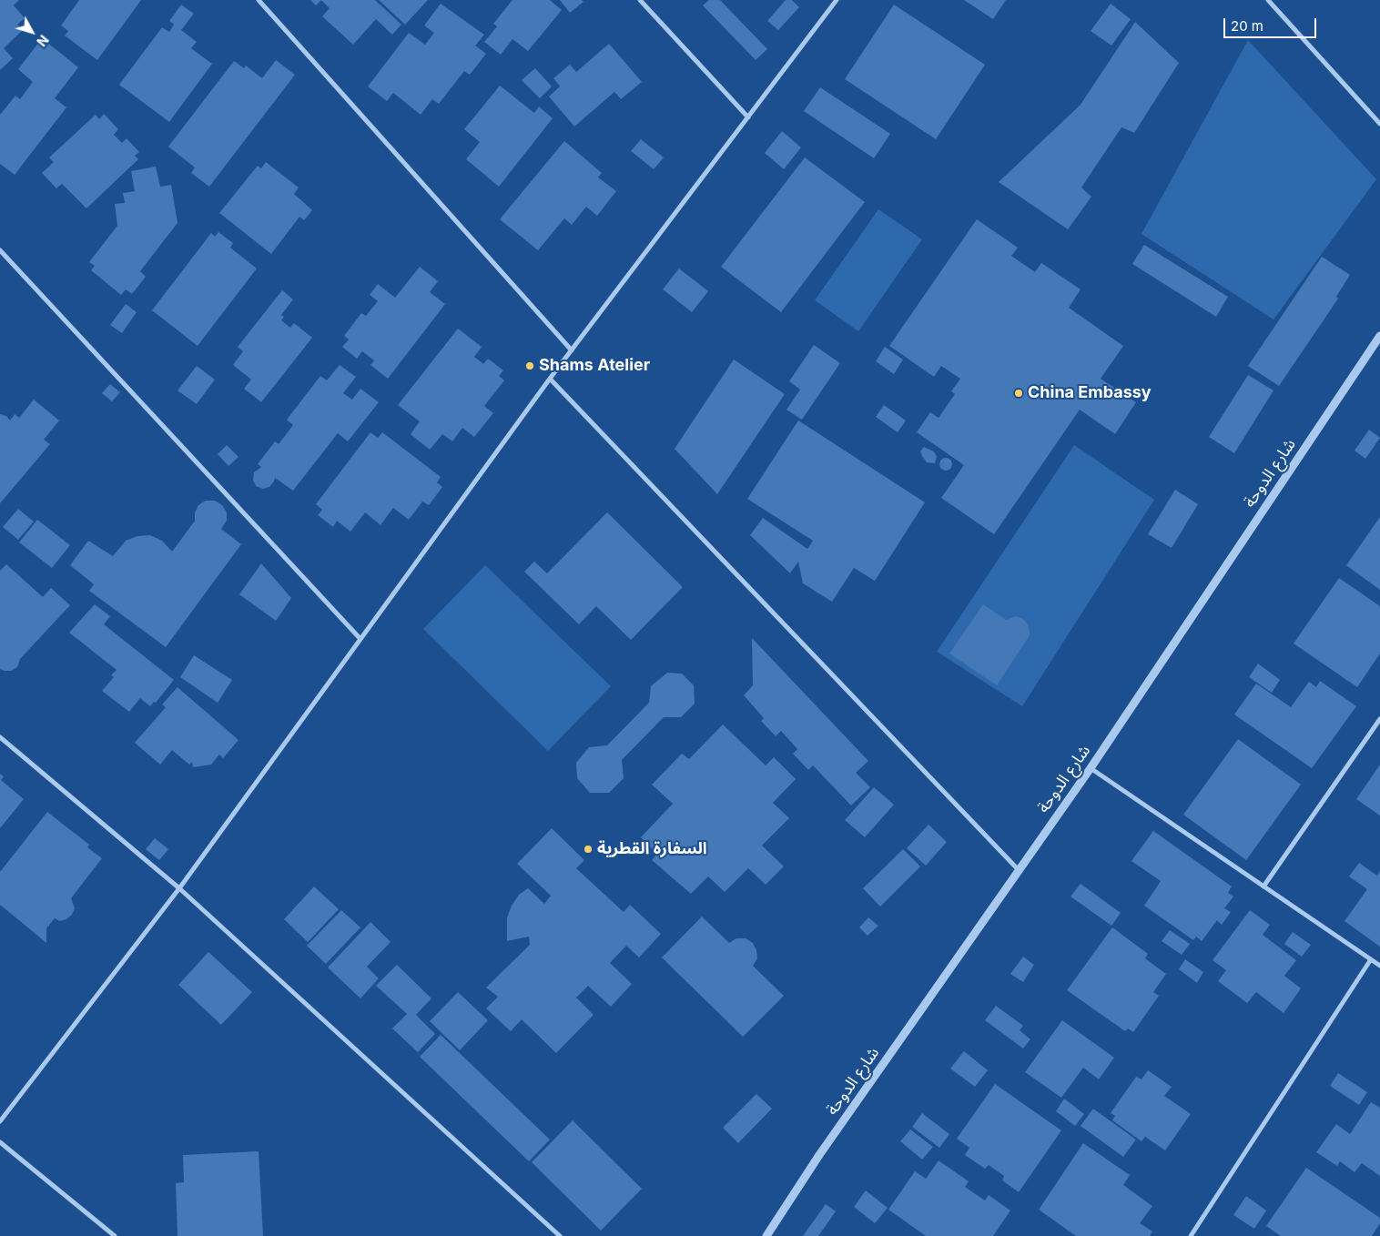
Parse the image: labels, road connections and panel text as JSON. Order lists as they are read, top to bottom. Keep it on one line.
{"streets":{"street":["شارع الدوحة"]},"places":["Shams Atelier","China Embassy","السفارة القطرية"],"scale_bar":"20 m","north":"bottom right"}
